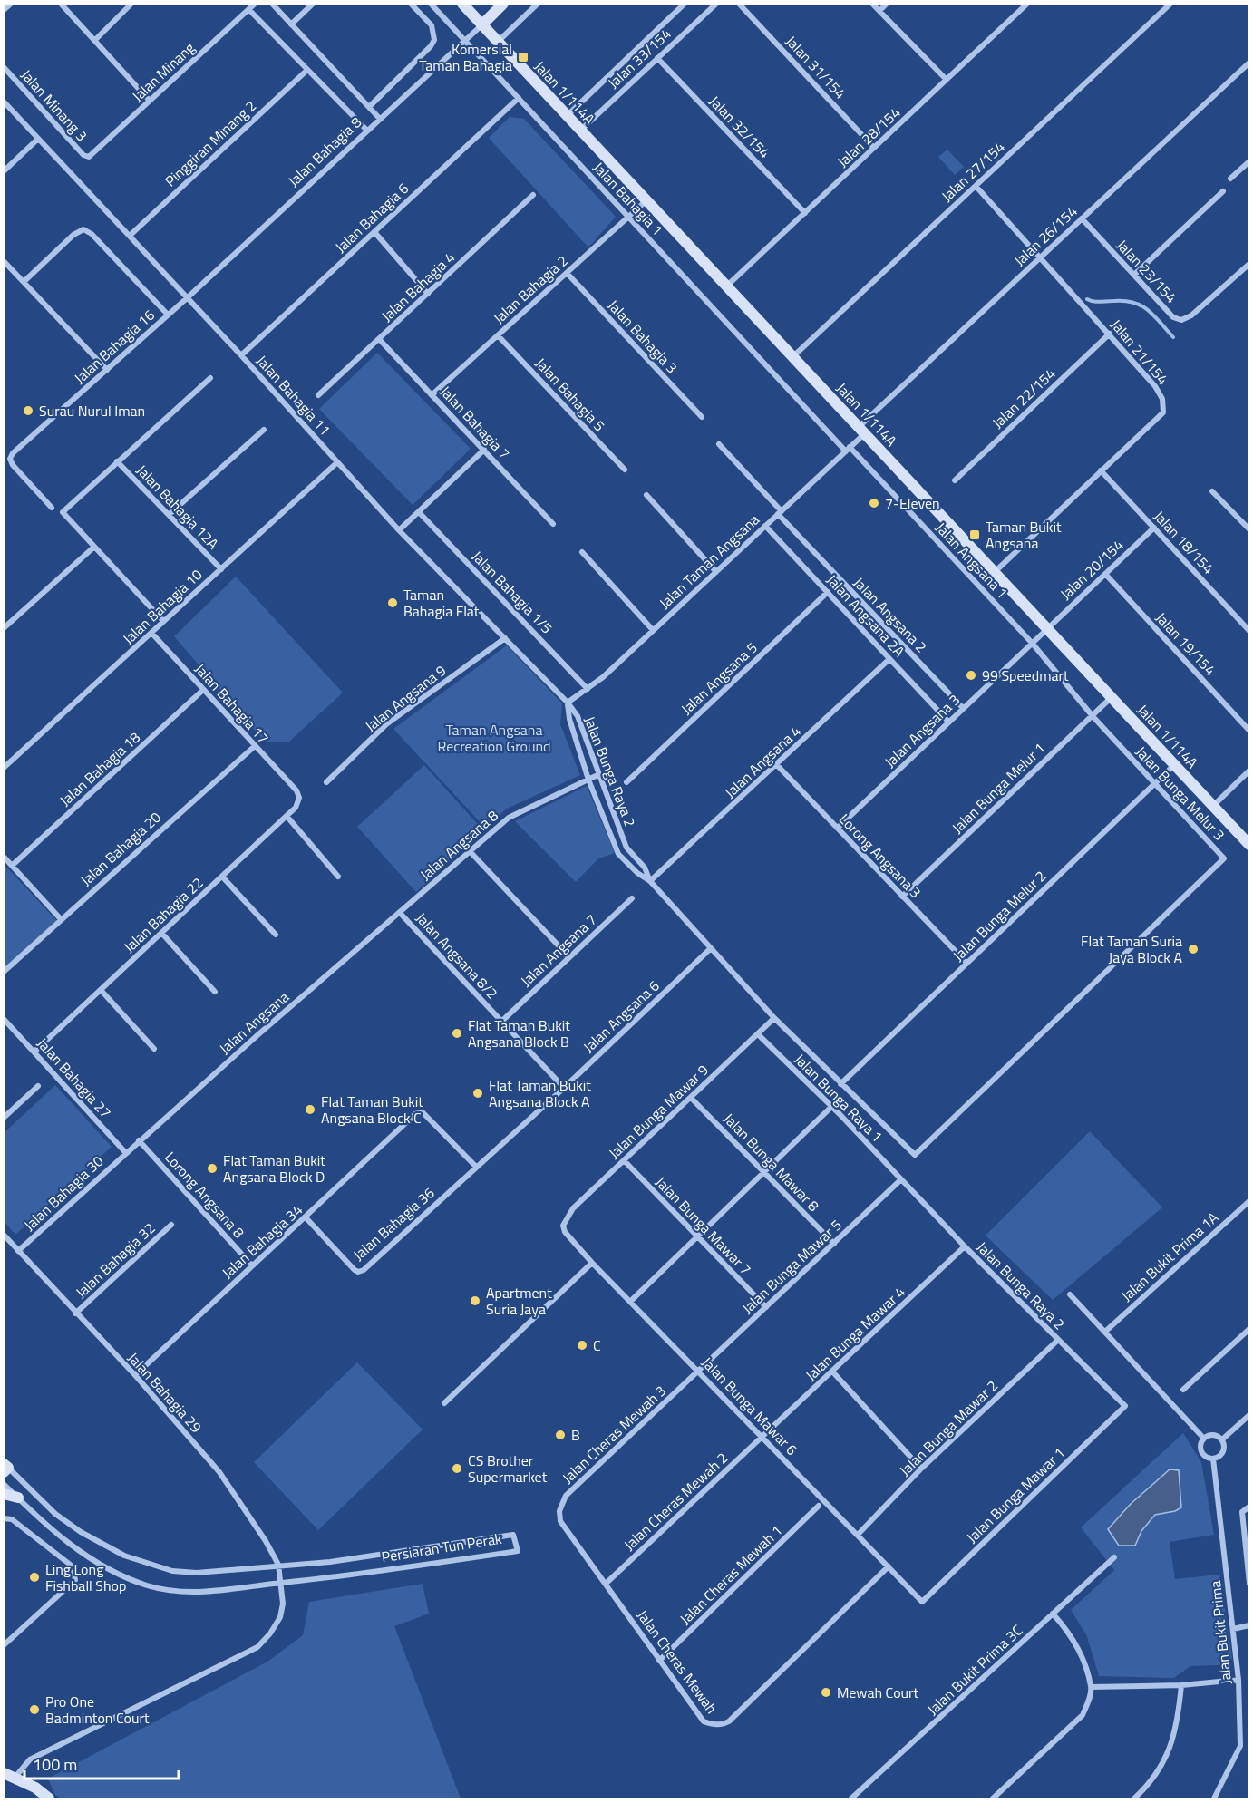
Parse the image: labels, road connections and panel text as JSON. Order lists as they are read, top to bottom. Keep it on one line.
{"streets":{"street":["Jalan 33/154","Jalan 31/154","Jalan Minang","Jalan 1/114A","Jalan Minang 3","Jalan 32/154","Jalan 28/154","Pinggiran Minang 2","Jalan Bahagia 8","Jalan 27/154","Jalan Bahagia 1","Jalan Bahagia 6","Jalan 26/154","Jalan 23/154","Jalan Bahagia 4","Jalan Bahagia 2","Jalan Bahagia 3","Jalan Bahagia 16","Jalan 21/154","Jalan Bahagia 5","Jalan Bahagia 11","Jalan 22/154","Jalan Bahagia 7","Jalan Bahagia 12A","Jalan 18/154","Jalan Angsana 1","Jalan Taman Angsana","Jalan 20/154","Jalan Bahagia 1/5","Jalan Bahagia 10","Jalan Angsana 2","Jalan Angsana 2A","Jalan 19/154","Jalan Angsana 5","Jalan Angsana 9","Jalan Bahagia 17","Jalan Angsana 3","Jalan Angsana 4","Jalan Bahagia 18","Jalan Bunga Raya 2","Jalan Bunga Melur 1","Jalan Bunga Melur 3","Jalan Angsana 8","Jalan Bahagia 20","Lorong Angsana 3","Jalan Bahagia 22","Jalan Bunga Melur 2","Jalan Angsana 7","Jalan Angsana 8/2","Jalan Angsana 6","Jalan Angsana","Jalan Bahagia 27","Jalan Bunga Raya 1","Jalan Bunga Mawar 9","Jalan Bunga Mawar 8","Jalan Bahagia 30","Lorong Angsana 8","Jalan Bahagia 36","Jalan Bunga Mawar 7","Jalan Bahagia 34","Jalan Bukit Prima 1A","Jalan Bahagia 32","Jalan Bunga Mawar 5","Jalan Bunga Mawar 4","Jalan Bahagia 29","Jalan Bunga Mawar 6","Jalan Bunga Mawar 2","Jalan Cheras Mewah 3","Jalan Bunga Mawar 1","Jalan Cheras Mewah 2","Persiaran Tun Perak","Jalan Cheras Mewah 1","Jalan Bukit Prima","Jalan Cheras Mewah","Jalan Bukit Prima 3C"]},"crossings":[["Jalan 33/154","Jalan 1/114A"],["Jalan 33/154","Jalan 32/154"],["Jalan 31/154","Jalan 28/154"],["Jalan Minang","Jalan Minang 3"],["Jalan 1/114A","Jalan 28/154"],["Jalan 1/114A","Jalan Bahagia 8"],["Jalan 1/114A","Jalan 27/154"],["Jalan 1/114A","Jalan 26/154"],["Jalan 1/114A","Jalan Bahagia 2"],["Jalan 1/114A","Jalan 21/154"],["Jalan 1/114A","Jalan Taman Angsana"],["Jalan 1/114A","Jalan 20/154"],["Jalan 1/114A","Jalan Angsana 3"],["Jalan 1/114A","Jalan Bunga Melur 1"],["Jalan 1/114A","Jalan Bunga Melur 2"],["Jalan 32/154","Jalan 28/154"],["Pinggiran Minang 2","Jalan Bahagia 11"],["Jalan Bahagia 8","Jalan Bahagia 1"],["Jalan Bahagia 8","Jalan Bahagia 16"],["Jalan Bahagia 8","Jalan Bahagia 11"],["Jalan 27/154","Jalan 21/154"],["Jalan Bahagia 1","Jalan Bahagia 6"],["Jalan Bahagia 1","Jalan Bahagia 2"],["Jalan Bahagia 1","Jalan Angsana 1"],["Jalan Bahagia 1","Jalan Taman Angsana"],["Jalan Bahagia 6","Jalan Bahagia 11"],["Jalan 26/154","Jalan 23/154"],["Jalan 26/154","Jalan 21/154"],["Jalan 26/154","Jalan Taman Angsana"],["Jalan Bahagia 4","Jalan Bahagia 7"],["Jalan Bahagia 2","Jalan Bahagia 3"],["Jalan Bahagia 2","Jalan Bahagia 5"],["Jalan Bahagia 2","Jalan Bahagia 7"],["Jalan Bahagia 16","Jalan Bahagia 11"],["Jalan 21/154","Jalan 22/154"],["Jalan 21/154","Jalan 18/154"],["Jalan Bahagia 11","Jalan Taman Angsana"],["Jalan Bahagia 11","Jalan Bahagia 10"],["Jalan Bahagia 11","Jalan Angsana 9"],["Jalan Bahagia 11","Jalan Bunga Raya 2"],["Jalan Bahagia 12A","Jalan Bahagia 10"],["Jalan 18/154","Jalan 20/154"],["Jalan Angsana 1","Jalan Taman Angsana"],["Jalan Angsana 1","Jalan Angsana 3"],["Jalan Angsana 1","Jalan Bunga Melur 3"],["Jalan Taman Angsana","Jalan Bahagia 1/5"],["Jalan Taman Angsana","Jalan Angsana 2"],["Jalan Taman Angsana","Jalan Angsana 2A"],["Jalan Taman Angsana","Jalan Bunga Raya 2"],["Jalan 20/154","Jalan 19/154"],["Jalan 20/154","Jalan Angsana 3"],["Jalan Bahagia 10","Jalan Bahagia 17"],["Jalan Angsana 2","Jalan Angsana 3"],["Jalan Angsana 2A","Jalan Angsana 5"],["Jalan Angsana 2A","Jalan Angsana 3"],["Jalan Angsana 2A","Jalan Angsana 4"],["Jalan Bahagia 17","Jalan Bahagia 18"],["Jalan Bahagia 17","Jalan Bahagia 20"],["Jalan Bahagia 17","Jalan Bahagia 22"],["Jalan Angsana 3","Jalan Bunga Melur 3"],["Jalan Angsana 3","Lorong Angsana 3"],["Jalan Angsana 4","Jalan Bunga Raya 2"],["Jalan Angsana 4","Lorong Angsana 3"],["Jalan Bunga Raya 2","Jalan Bunga Melur 3"],["Jalan Bunga Raya 2","Jalan Angsana 8"],["Jalan Bunga Raya 2","Jalan Bunga Melur 2"],["Jalan Bunga Raya 2","Jalan Angsana 6"],["Jalan Bunga Raya 2","Jalan Bunga Raya 1"],["Jalan Bunga Raya 2","Jalan Bunga Mawar 9"],["Jalan Bunga Raya 2","Jalan Bunga Mawar 5"],["Jalan Bunga Raya 2","Jalan Bunga Mawar 4"],["Jalan Bunga Raya 2","Jalan Bunga Mawar 2"],["Jalan Bunga Raya 2","Jalan Bunga Mawar 1"],["Jalan Bunga Melur 1","Jalan Bunga Melur 3"],["Jalan Bunga Melur 1","Lorong Angsana 3"],["Jalan Bunga Melur 3","Jalan Bunga Melur 2"],["Jalan Angsana 8","Jalan Angsana 8/2"],["Jalan Angsana 8","Jalan Angsana"],["Lorong Angsana 3","Jalan Bunga Melur 2"],["Jalan Bahagia 22","Jalan Bahagia 27"],["Jalan Angsana 7","Jalan Angsana 8/2"],["Jalan Angsana 8/2","Jalan Angsana 6"],["Jalan Angsana 8/2","Jalan Angsana"],["Jalan Angsana 6","Jalan Bahagia 36"],["Jalan Angsana 6","Jalan Bahagia 34"],["Jalan Angsana","Jalan Bahagia 27"],["Jalan Angsana","Jalan Bahagia 30"],["Jalan Angsana","Lorong Angsana 8"],["Jalan Bahagia 27","Jalan Bahagia 30"],["Jalan Bunga Raya 1","Jalan Bunga Mawar 9"],["Jalan Bunga Raya 1","Jalan Bunga Mawar 5"],["Jalan Bunga Mawar 9","Jalan Bunga Mawar 8"],["Jalan Bunga Mawar 9","Jalan Bunga Mawar 7"],["Jalan Bunga Mawar 9","Jalan Bunga Mawar 6"],["Jalan Bunga Mawar 8","Jalan Bunga Mawar 5"],["Jalan Bahagia 30","Jalan Bahagia 29"],["Lorong Angsana 8","Jalan Bahagia 34"],["Jalan Bahagia 36","Jalan Bahagia 34"],["Jalan Bunga Mawar 7","Jalan Bunga Mawar 5"],["Jalan Bahagia 34","Jalan Bahagia 29"],["Jalan Bahagia 32","Jalan Bahagia 29"],["Jalan Bunga Mawar 5","Jalan Bunga Mawar 6"],["Jalan Bunga Mawar 5","Jalan Cheras Mewah 3"],["Jalan Bunga Mawar 4","Jalan Bunga Mawar 6"],["Jalan Bunga Mawar 4","Jalan Cheras Mewah 2"],["Jalan Bahagia 29","Persiaran Tun Perak"],["Jalan Bunga Mawar 6","Jalan Bunga Mawar 2"],["Jalan Bunga Mawar 6","Jalan Cheras Mewah 3"],["Jalan Bunga Mawar 6","Jalan Bunga Mawar 1"],["Jalan Bunga Mawar 6","Jalan Cheras Mewah 2"],["Jalan Bunga Mawar 6","Jalan Cheras Mewah"],["Jalan Cheras Mewah 3","Jalan Cheras Mewah"],["Jalan Cheras Mewah 2","Jalan Cheras Mewah"],["Jalan Cheras Mewah 1","Jalan Cheras Mewah"]],"parks":["Taman Angsana Recreation Ground"],"places":{"transit":["Komersial Taman Bahagia","Taman Bukit Angsana"],"other":["Surau Nurul Iman","7-Eleven","Taman Bahagia Flat","99 Speedmart","Flat Taman Suria Jaya Block A","Flat Taman Bukit Angsana Block B","Flat Taman Bukit Angsana Block A","Flat Taman Bukit Angsana Block C","Flat Taman Bukit Angsana Block D","Apartment Suria Jaya","C","B","CS Brother Supermarket","Ling Long Fishball Shop","Mewah Court","Pro One Badminton Court"]},"scale_bar":"100 m"}
